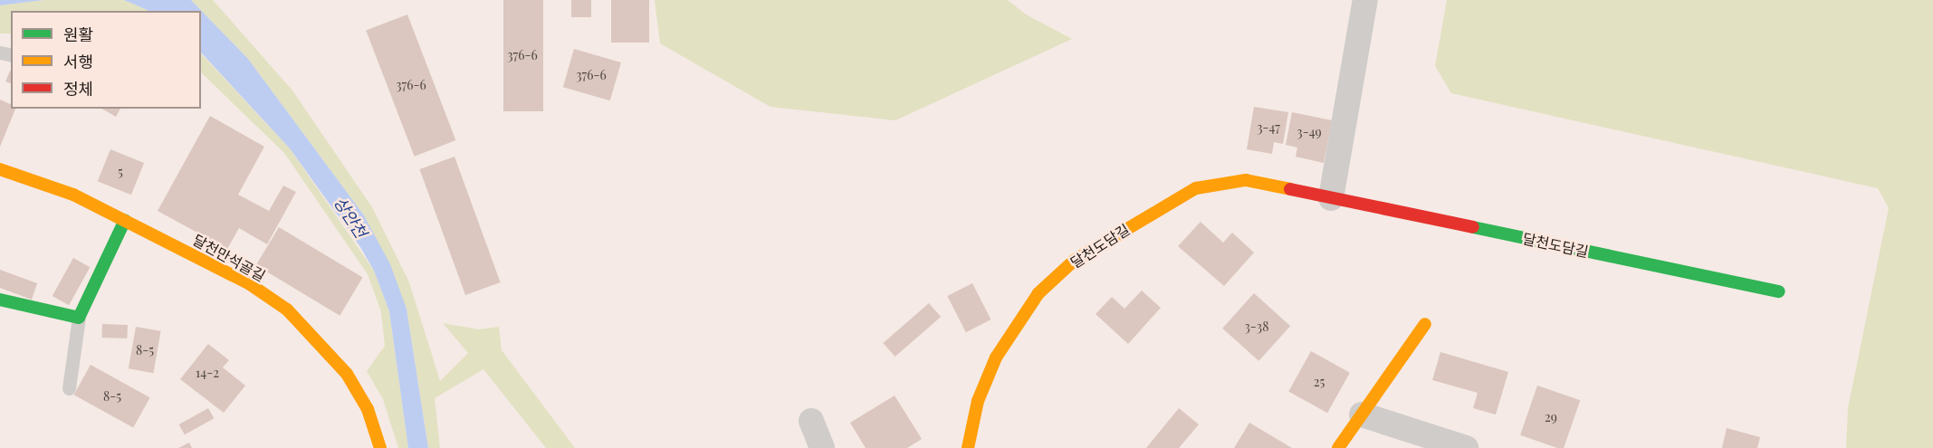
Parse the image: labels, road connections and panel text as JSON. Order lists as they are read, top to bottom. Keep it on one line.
{"streets":{"street":["달천도담길","달천만석골길"]},"water":["상안천"],"house_numbers":["376-6","376-6","376-6","3-47","3-49","5","3-38","8-5","14-2","25","8-5","29"],"legend":["원활","서행","정체"]}
